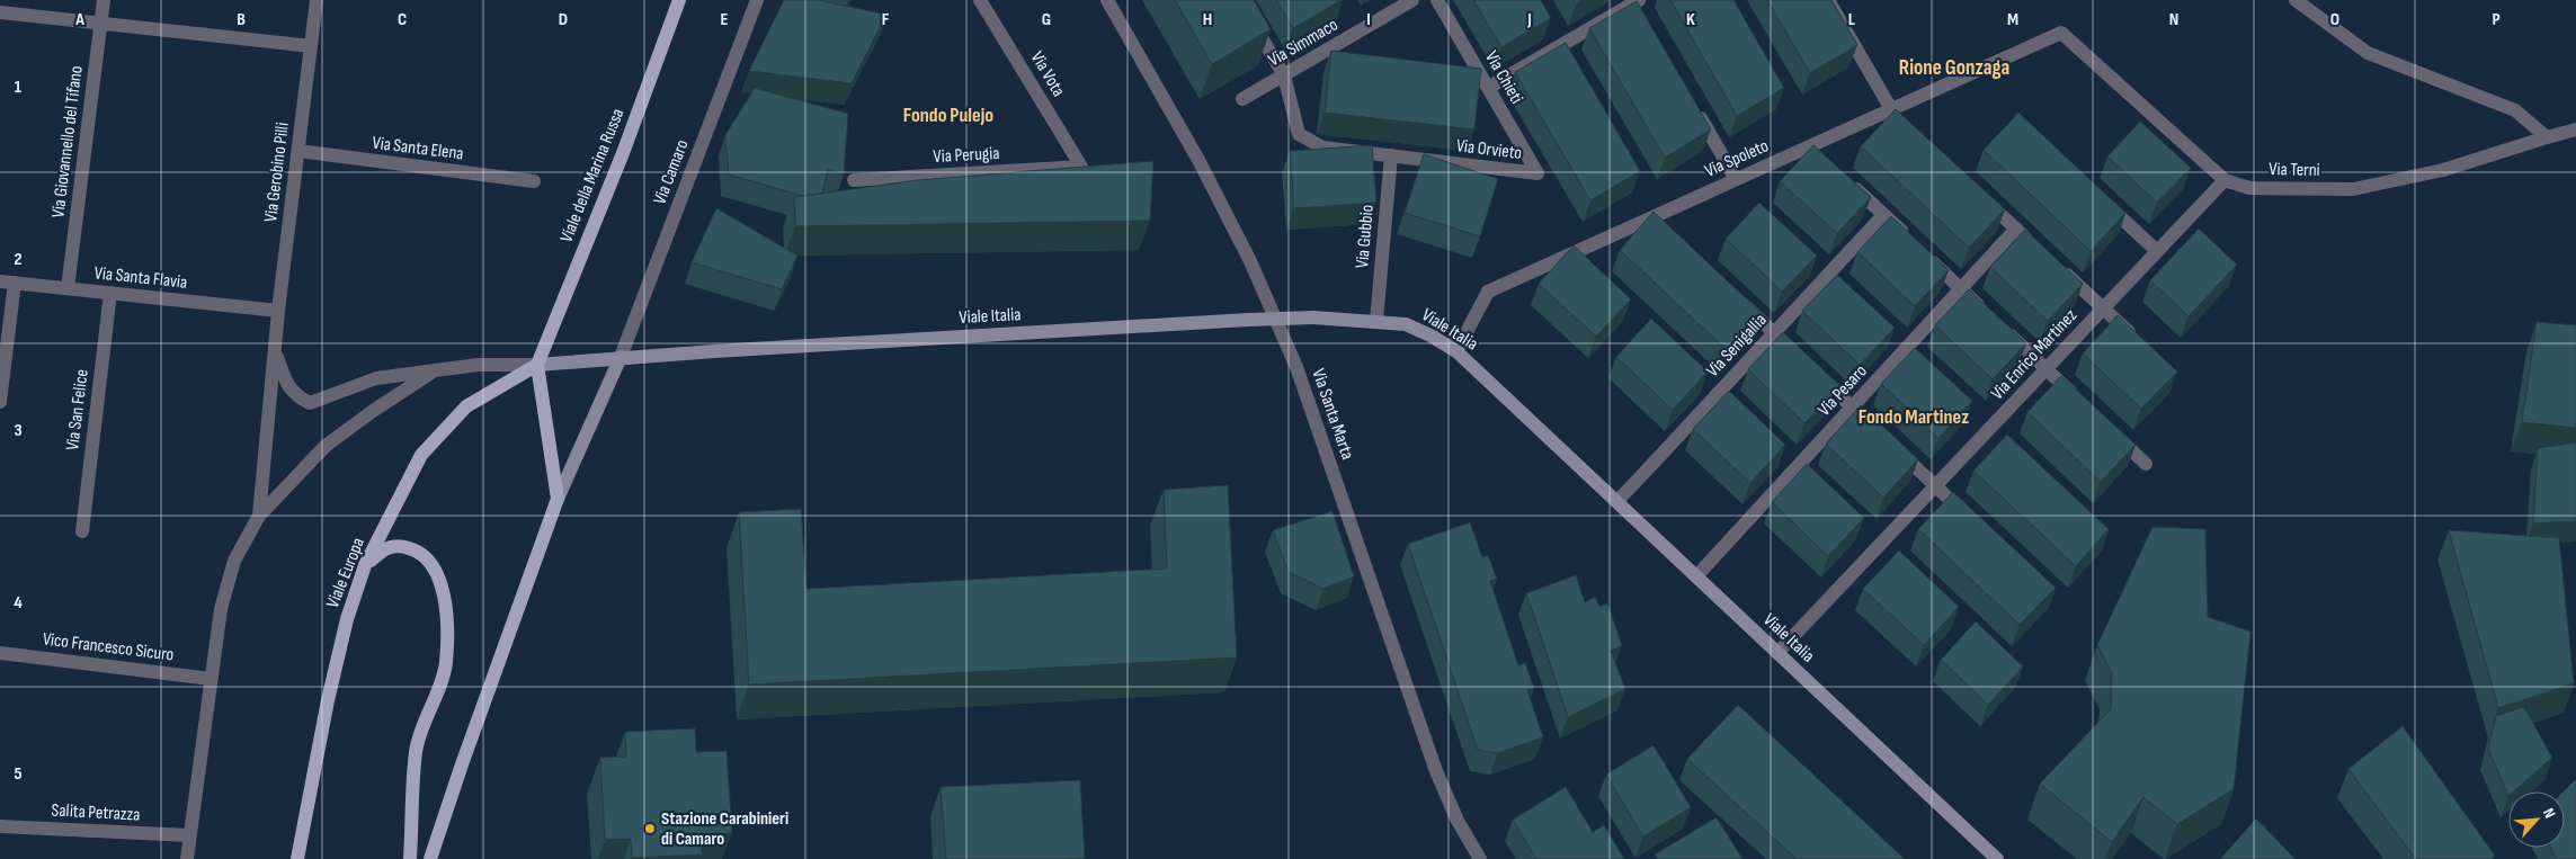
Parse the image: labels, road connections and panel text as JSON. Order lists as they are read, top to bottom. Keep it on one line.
{"streets":{"main road":["Viale della Marina Russa","Viale Italia","Viale Europa"],"street":["Via Simmaco","Via Vota","Via Chieti","Via Giovannello del Tifano","Via Santa Elena","Via Orvieto","Via Perugia","Via Spoleto","Via Terni","Via Gerobino Pilli","Via Camaro","Via Gubbio","Via Santa Flavia","Via Senigallia","Via Enrico Martinez","Via Pesaro","Via San Felice","Via Santa Marta","Vico Francesco Sicuro","Salita Petrazza"]},"crossings":[["Via Simmaco","Via Orvieto"],["Via Vota","Via Perugia"],["Via Chieti","Via Orvieto"],["Via Giovannello del Tifano","Via Santa Flavia"],["Via Santa Elena","Via Gerobino Pilli"],["Via Orvieto","Via Gubbio"],["Via Spoleto","Via Terni"],["Via Spoleto","Viale Italia"],["Via Terni","Via Enrico Martinez"],["Via Gerobino Pilli","Via Santa Flavia"],["Via Camaro","Viale Italia"],["Viale della Marina Russa","Viale Italia"],["Viale della Marina Russa","Viale Europa"],["Via Gubbio","Viale Italia"],["Via Santa Flavia","Via San Felice"],["Viale Italia","Via Senigallia"],["Viale Italia","Via Enrico Martinez"],["Viale Italia","Via Pesaro"],["Viale Italia","Viale Europa"]],"districts":["Rione Gonzaga","Fondo Pulejo","Fondo Martinez"],"places":["Stazione Carabinieri di Camaro"],"north":"top right","grid":{"columns":["A","B","C","D","E","F","G","H","I","J","K","L","M","N","O","P"],"rows":["1","2","3","4","5"]}}
